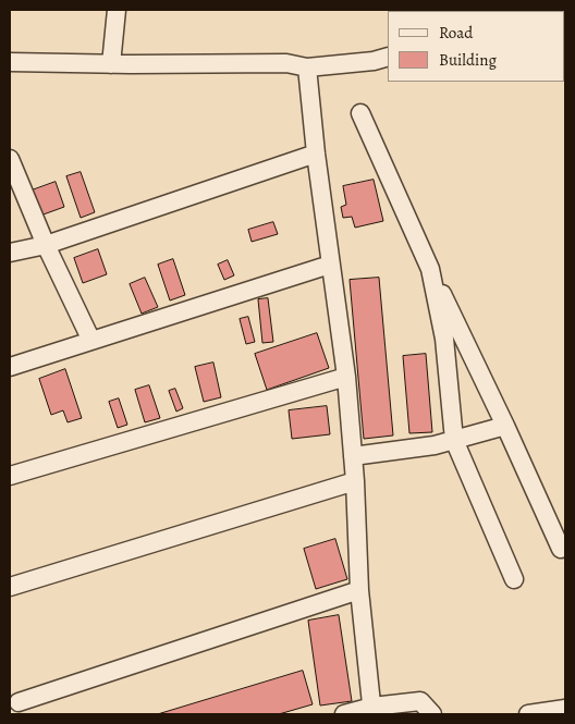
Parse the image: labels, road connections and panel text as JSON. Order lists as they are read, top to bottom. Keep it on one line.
{"legend":["Road","Building"]}
